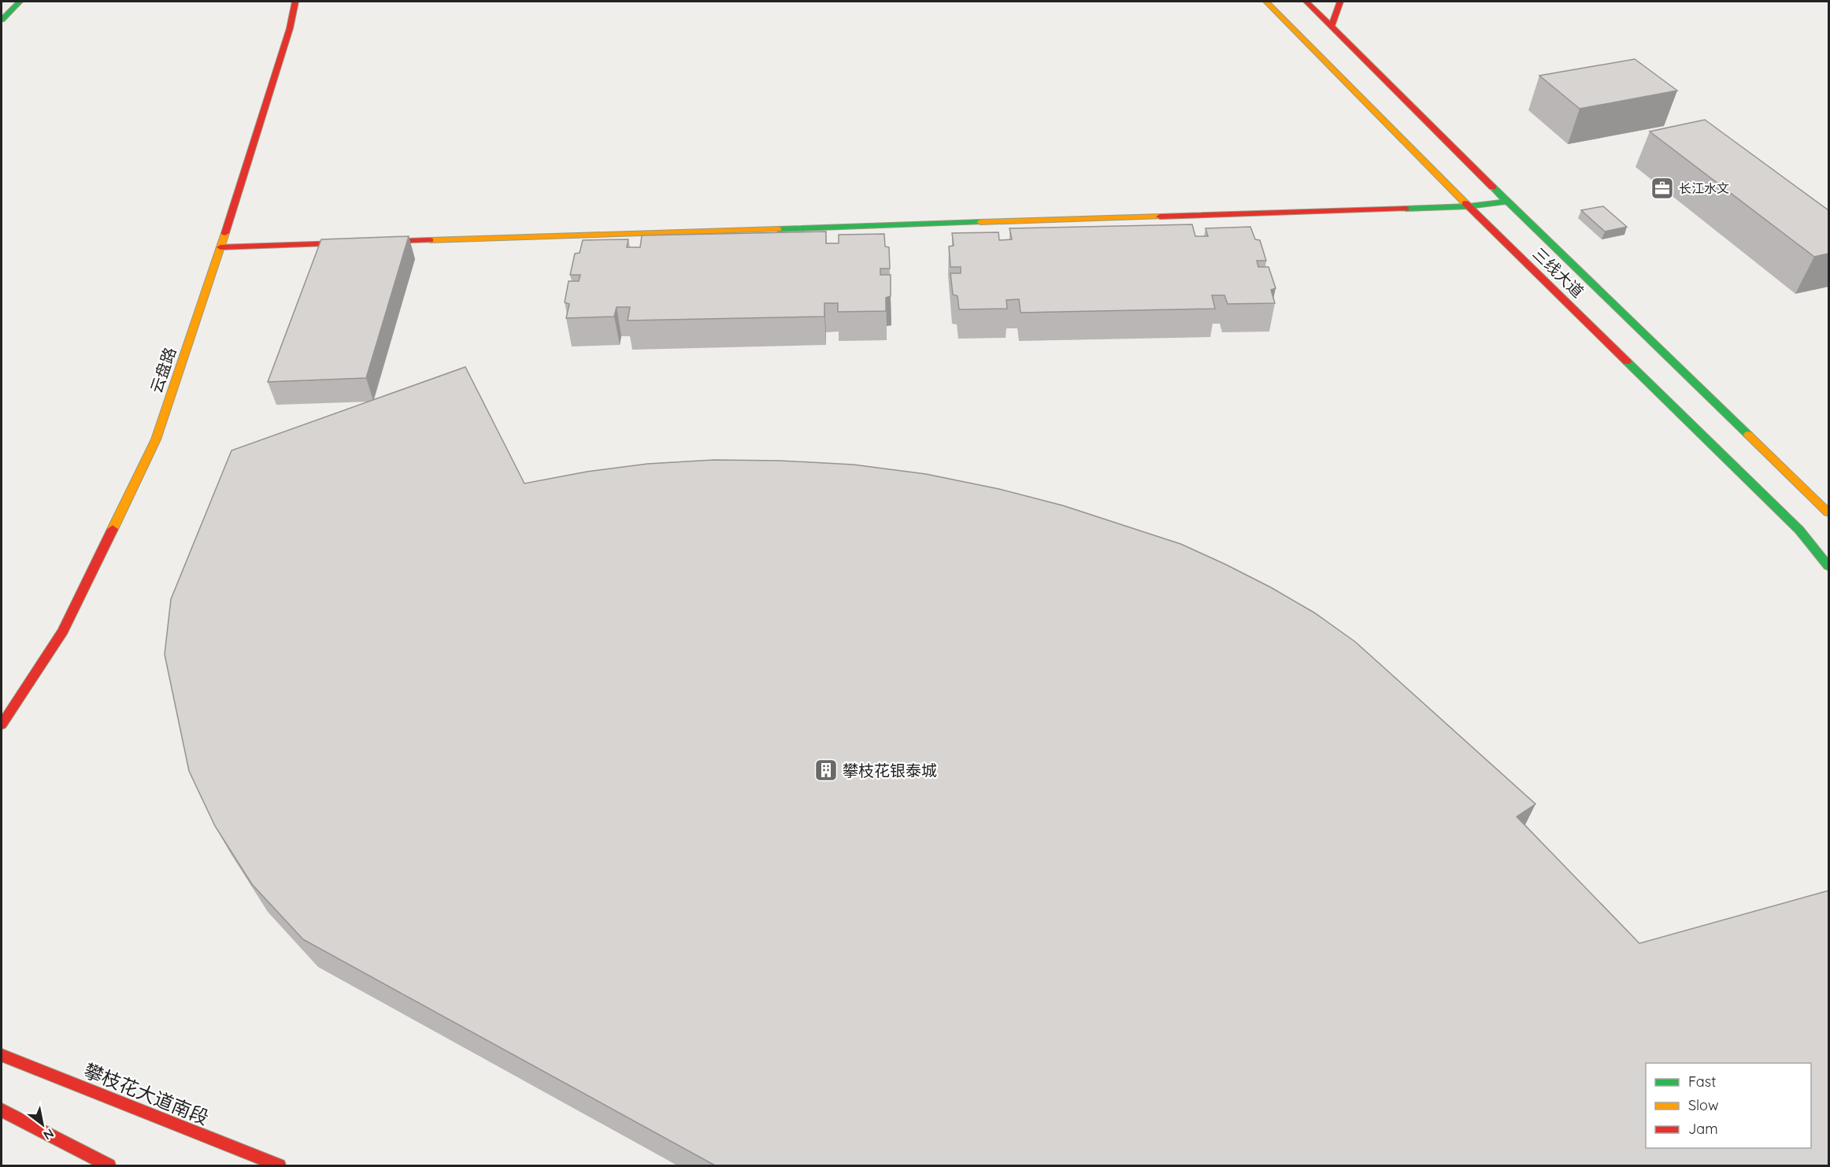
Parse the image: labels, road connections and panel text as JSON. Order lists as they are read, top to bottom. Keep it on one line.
{"streets":{"street":["三线大道","云盘路","攀枝花大道南段"]},"places":{"office":["长江水文"],"building":["攀枝花银泰城"]},"legend":["Fast","Slow","Jam"],"north":"bottom right"}
